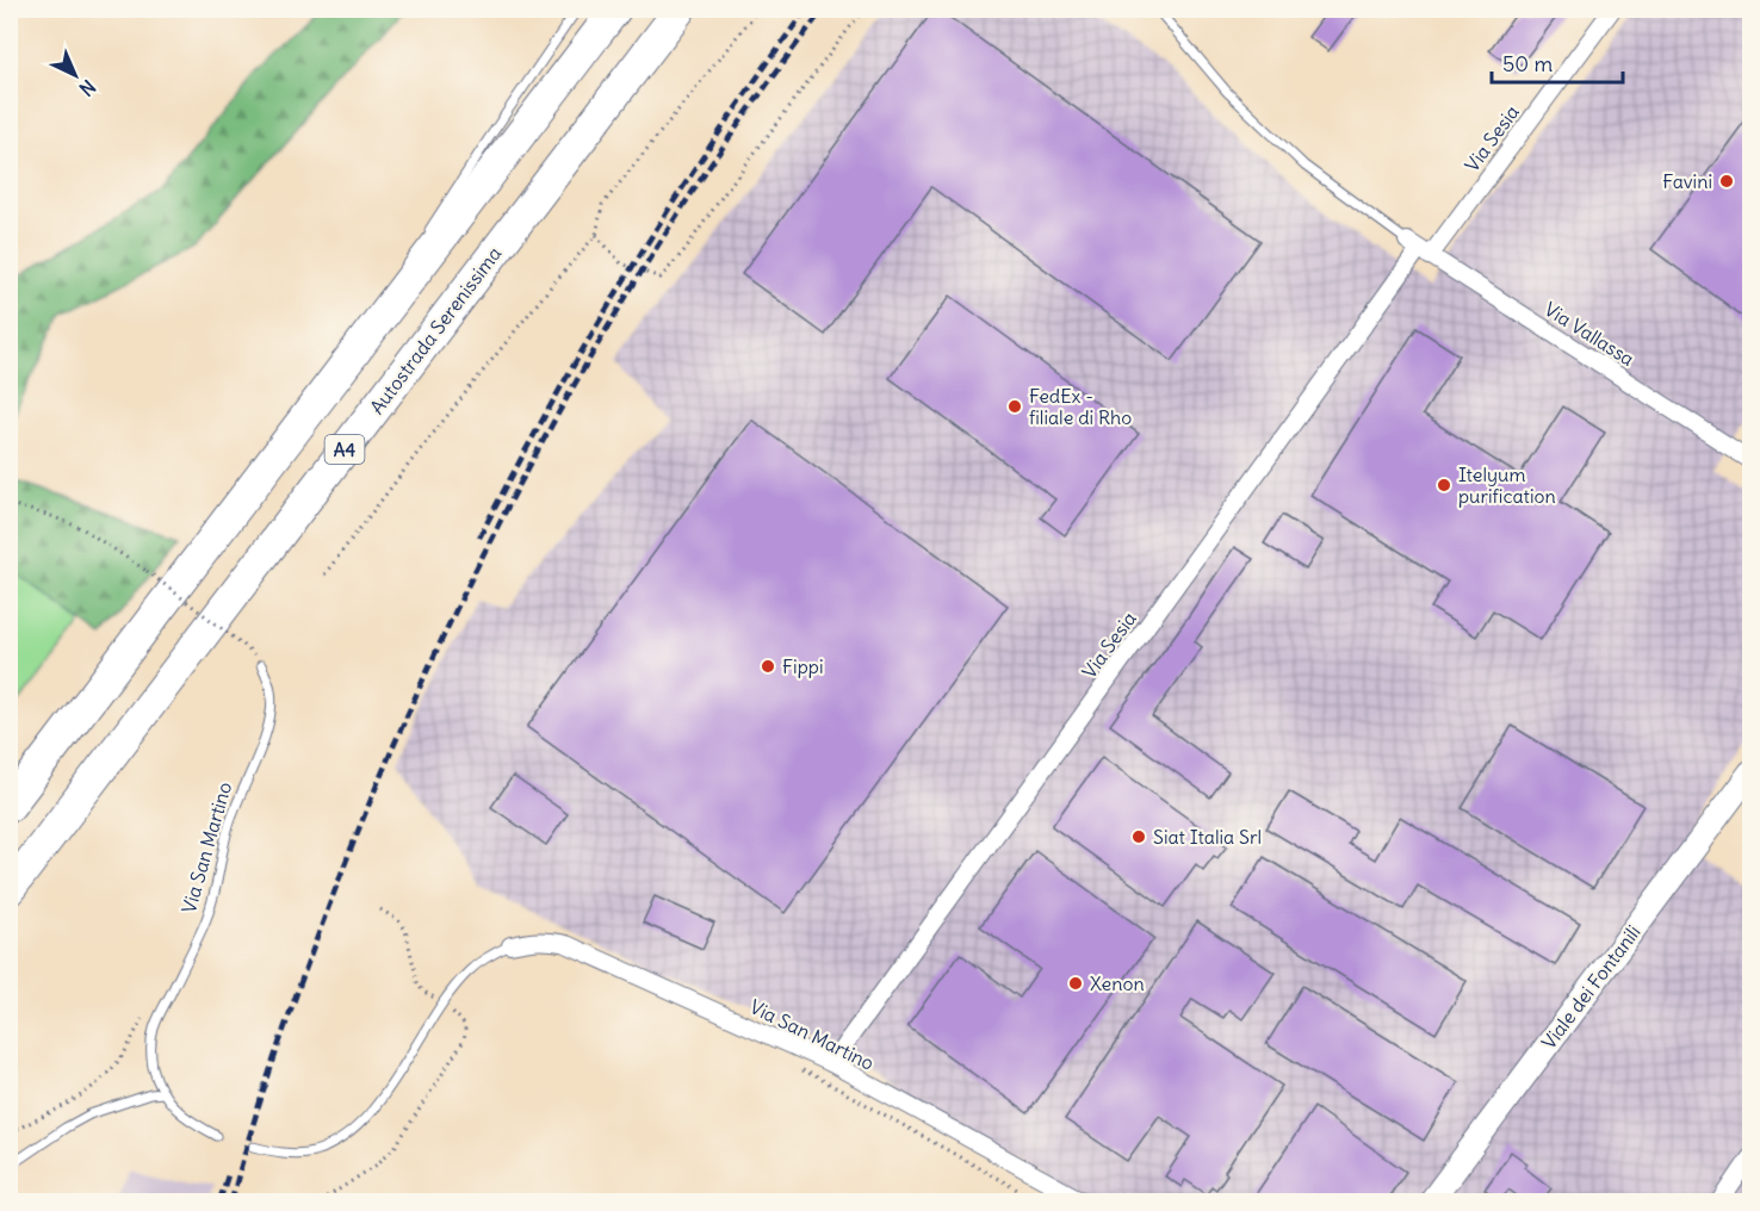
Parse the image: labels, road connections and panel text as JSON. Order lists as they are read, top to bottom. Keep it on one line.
{"streets":{"highway":["Autostrada Serenissima","A4"],"main road":["Viale dei Fontanili"],"street":["Via Sesia","Via Vallassa","Via San Martino"]},"crossings":[["Via Sesia","Via Vallassa"],["Via Sesia","Via San Martino"]],"places":["Favini","FedEx - filiale di Rho","Itelyum purification","Fippi","Siat Italia Srl","Xenon"],"scale_bar":"50 m","north":"bottom right"}
